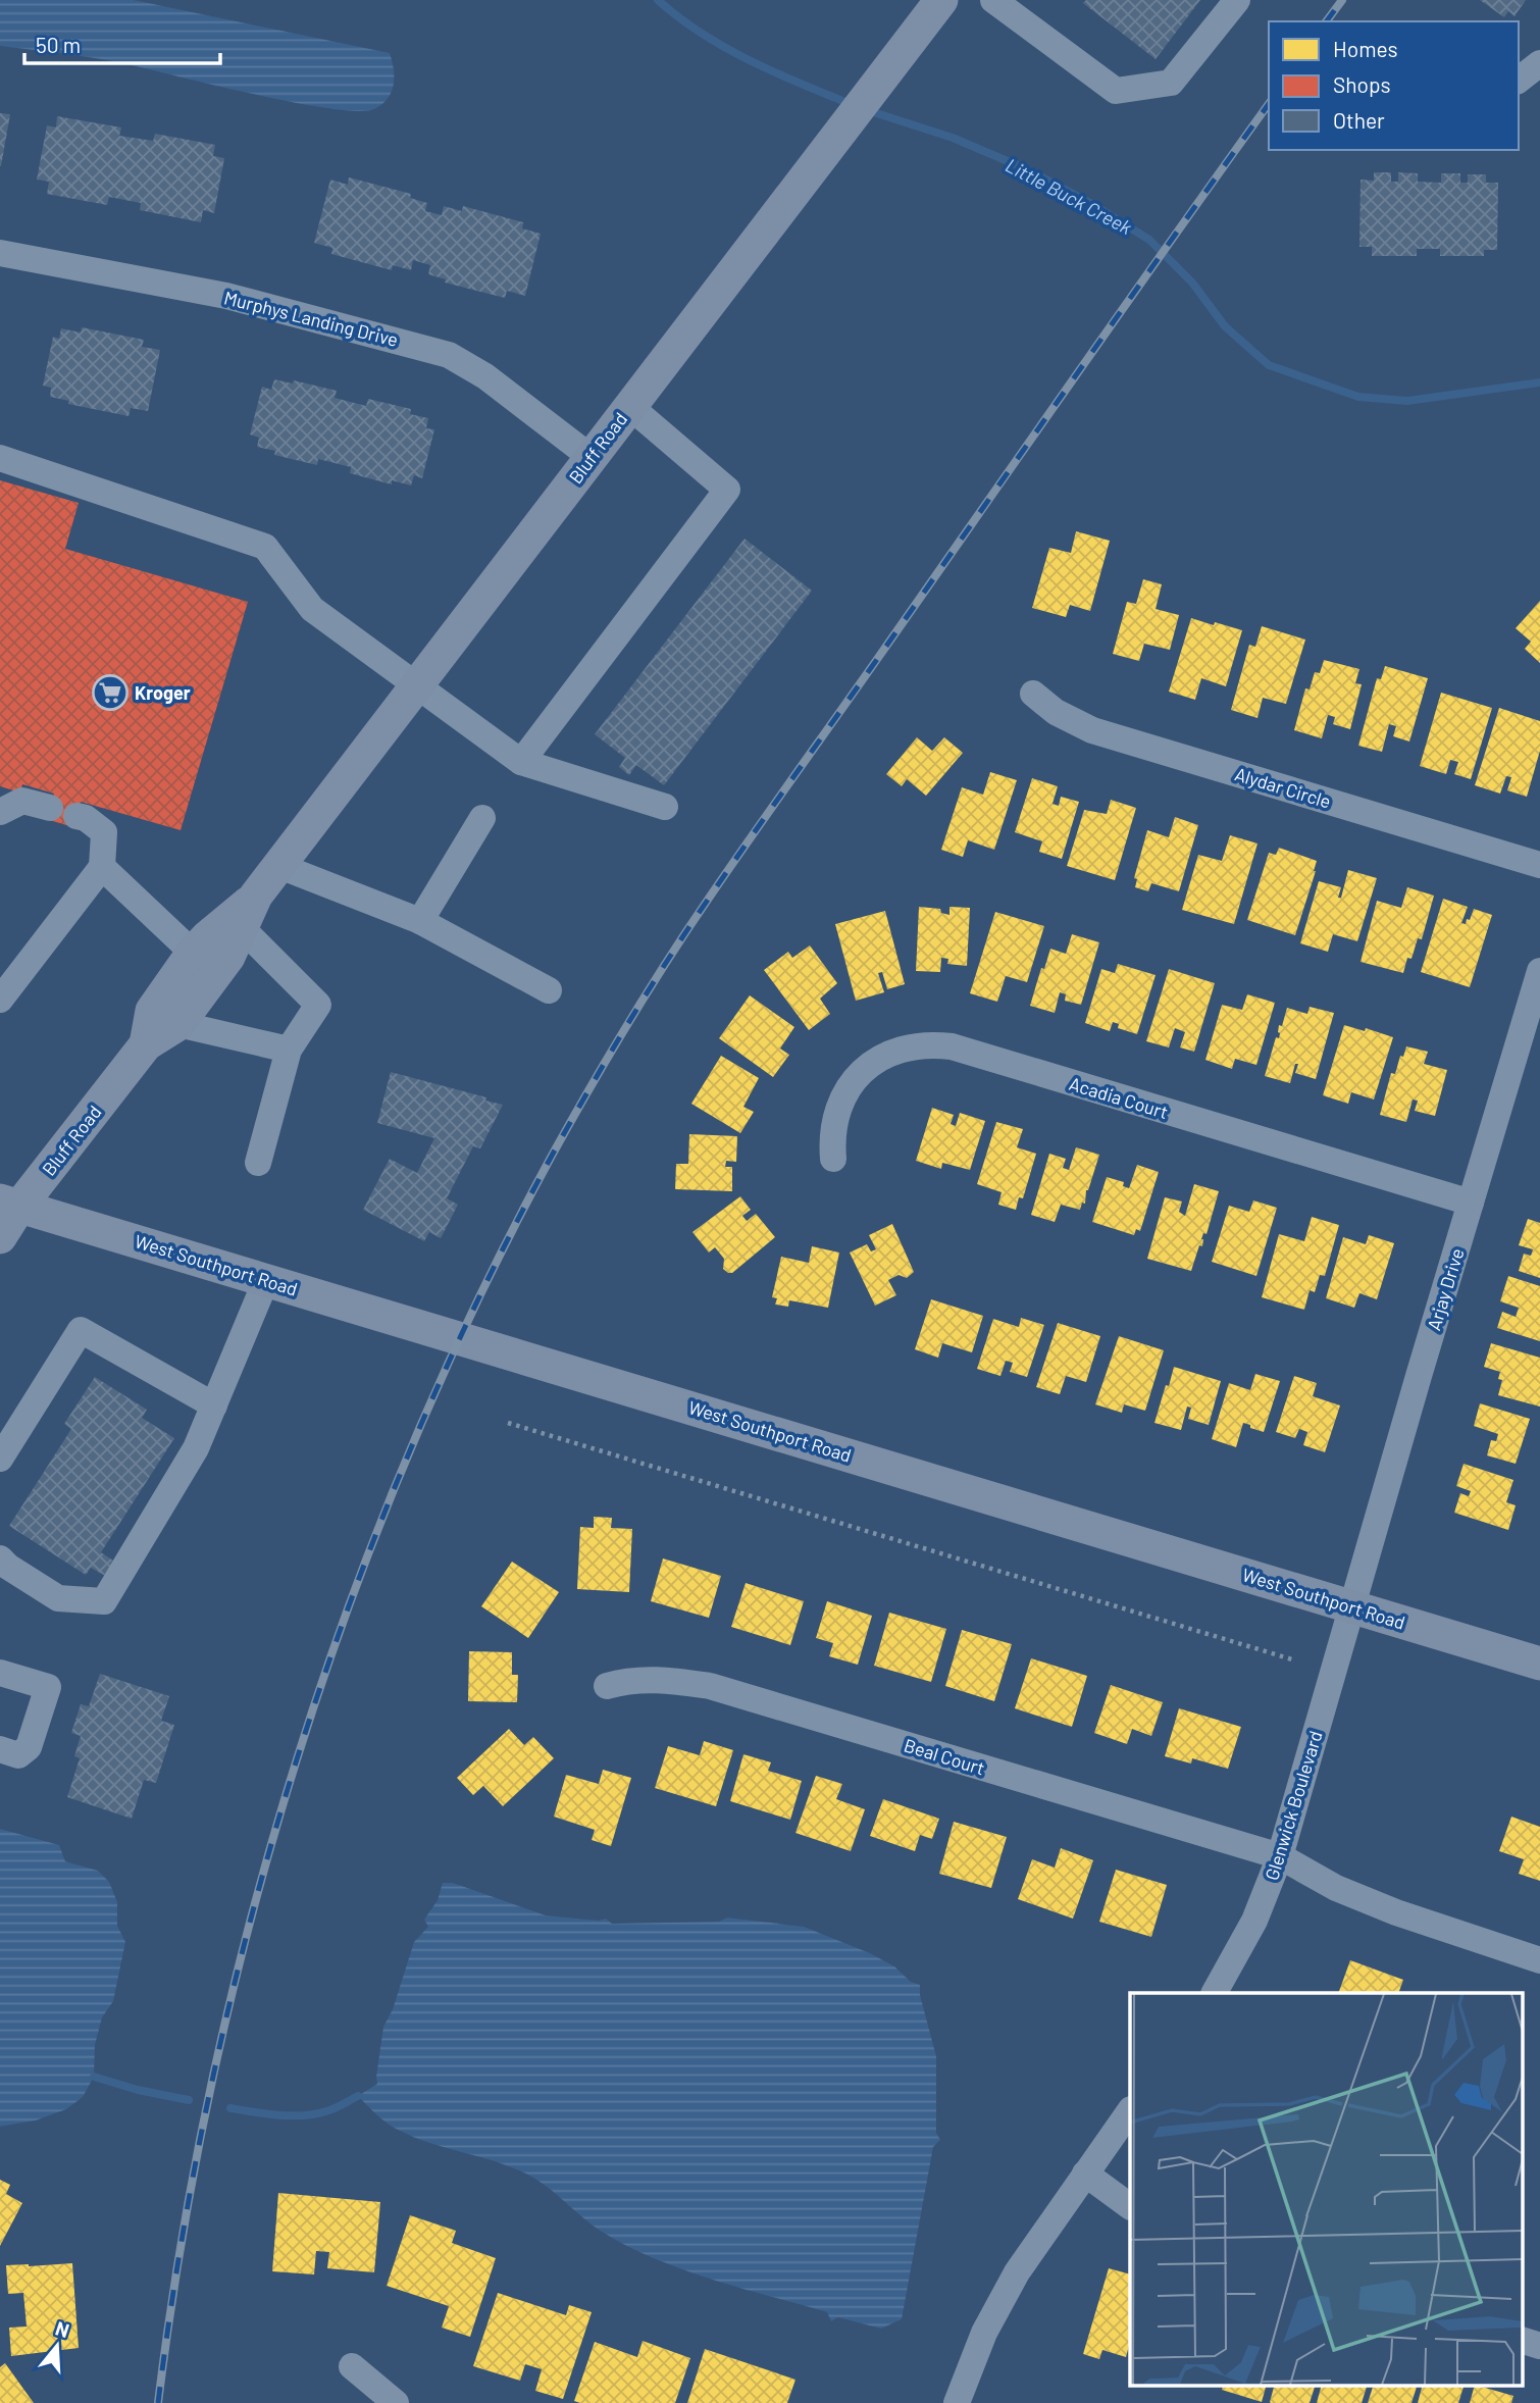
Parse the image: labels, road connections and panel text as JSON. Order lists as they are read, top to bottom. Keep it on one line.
{"streets":{"main road":["Bluff Road","West Southport Road"],"street":["Murphys Landing Drive","Alydar Circle","Acadia Court","Arjay Drive","Beal Court","Glenwick Boulevard"]},"crossings":[["Murphys Landing Drive","Bluff Road"],["Bluff Road","West Southport Road"],["Acadia Court","Arjay Drive"],["West Southport Road","Arjay Drive"],["West Southport Road","Glenwick Boulevard"],["Arjay Drive","Glenwick Boulevard"],["Beal Court","Glenwick Boulevard"]],"water":["Little Buck Creek"],"places":{"supermarket":["Kroger"]},"legend":["Homes","Shops","Other"],"scale_bar":"50 m","north":"top"}
